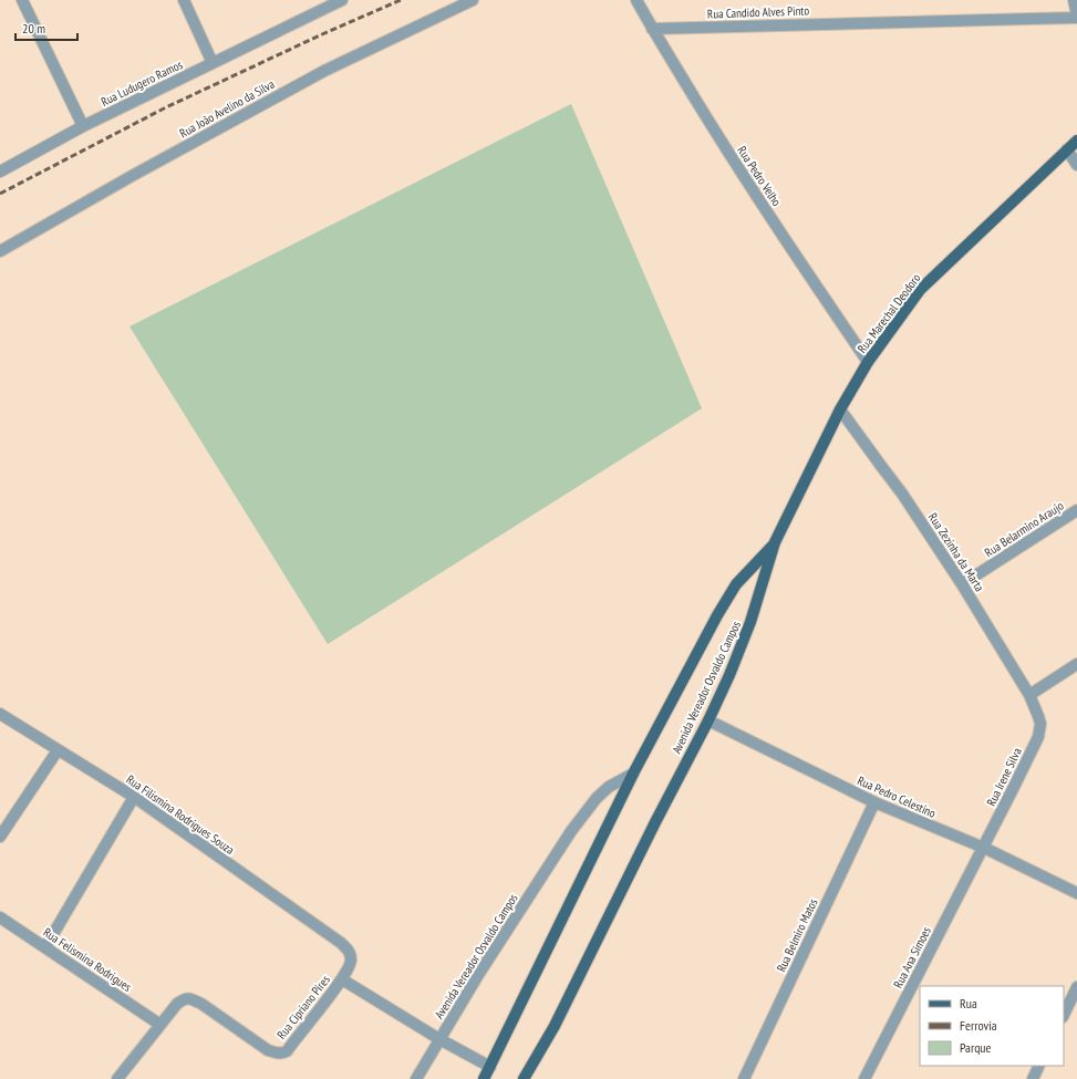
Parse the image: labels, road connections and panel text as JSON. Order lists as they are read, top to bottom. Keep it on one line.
{"streets":{"main road":["Rua Marechal Deodoro","Avenida Vereador Osvaldo Campos"],"street":["Rua Candido Alves Pinto","Rua Ludugero Ramos","Rua João Avelino da Silva","Rua Pedro Velho","Rua Belarmino Araujo","Rua Zezinha da Marta","Rua Irene Silva","Rua Pedro Celestino","Rua Filismina Rodrigues Souza","Rua Belmiro Matos","Rua Ana Simoes","Rua Felismina Rodrigues","Rua Cipriano Pires"]},"crossings":[["Rua Candido Alves Pinto","Rua Pedro Velho"],["Rua Pedro Velho","Rua Marechal Deodoro"],["Rua Marechal Deodoro","Rua Zezinha da Marta"],["Rua Marechal Deodoro","Avenida Vereador Osvaldo Campos"],["Rua Belarmino Araujo","Rua Zezinha da Marta"],["Rua Zezinha da Marta","Rua Irene Silva"],["Avenida Vereador Osvaldo Campos","Rua Pedro Celestino"],["Rua Irene Silva","Rua Pedro Celestino"],["Rua Irene Silva","Rua Ana Simoes"],["Rua Pedro Celestino","Rua Belmiro Matos"],["Rua Pedro Celestino","Rua Ana Simoes"],["Rua Filismina Rodrigues Souza","Rua Cipriano Pires"],["Rua Felismina Rodrigues","Rua Cipriano Pires"]],"legend":["Rua","Ferrovia","Parque"],"scale_bar":"20 m"}
